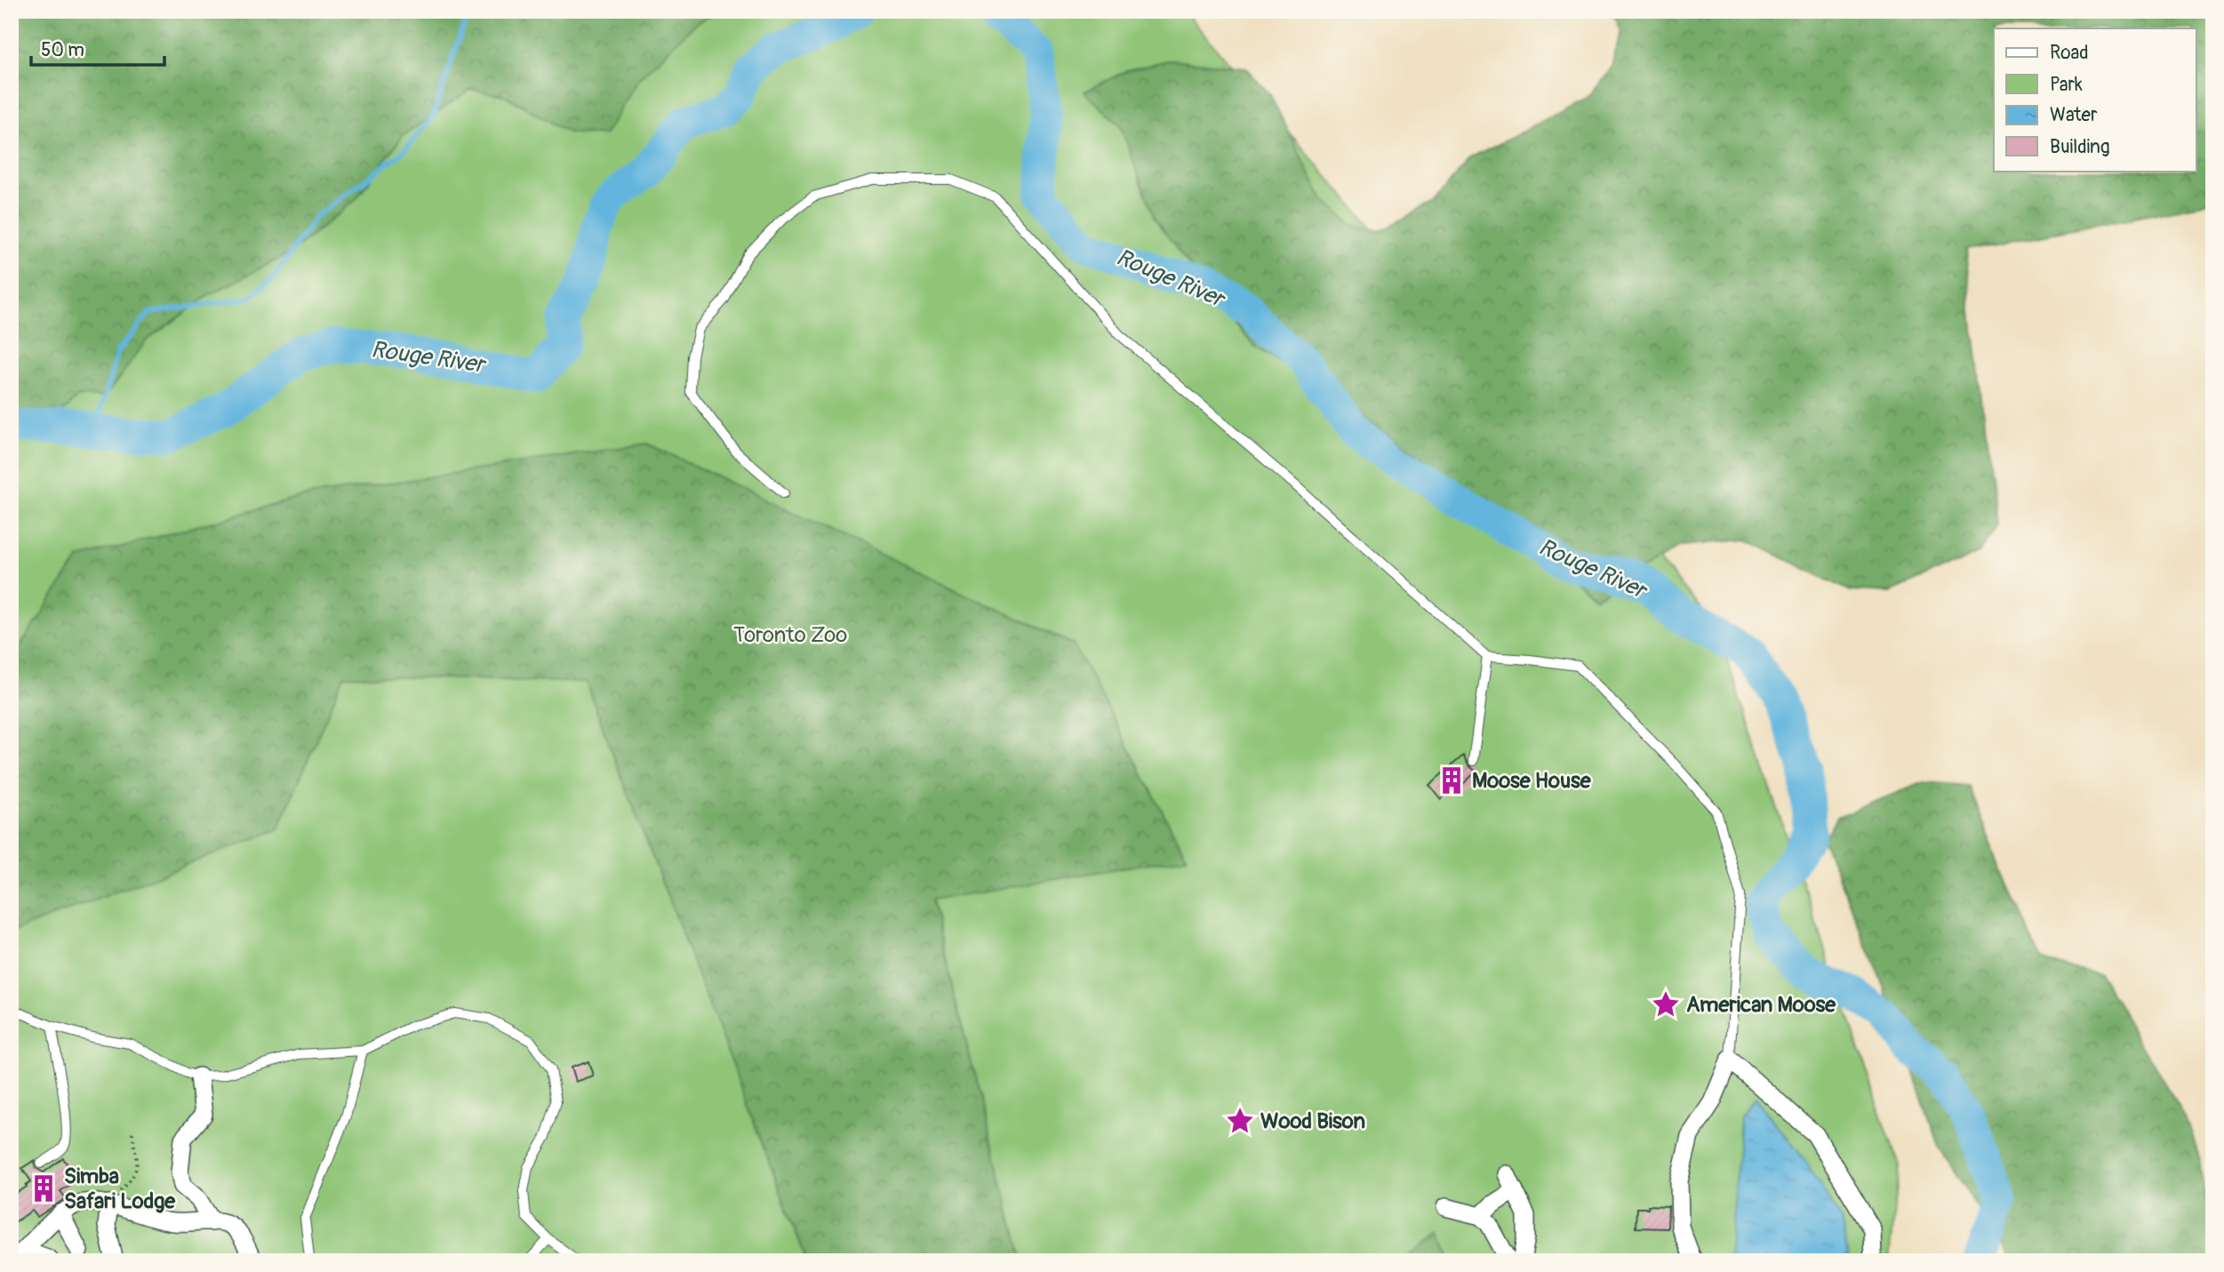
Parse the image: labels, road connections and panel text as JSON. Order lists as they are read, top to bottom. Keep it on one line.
{"water":["Rouge River"],"parks":["Toronto Zoo"],"places":{"building":["Moose House","Simba Safari Lodge"],"place":["American Moose","Wood Bison"]},"legend":["Road","Park","Water","Building"],"scale_bar":"50 m"}
